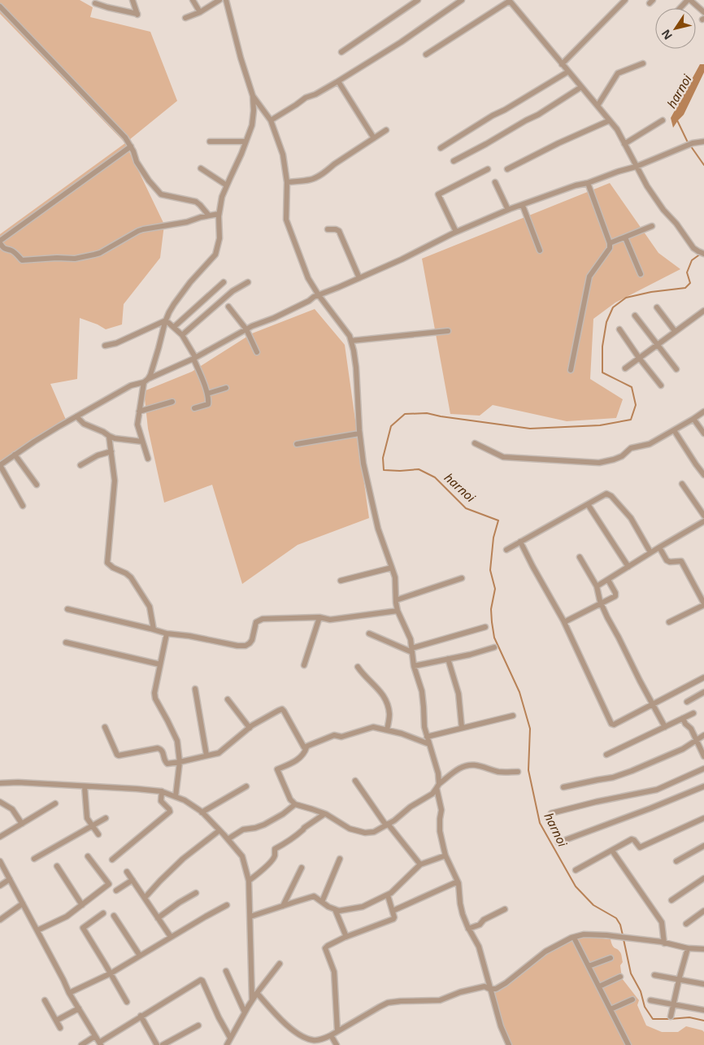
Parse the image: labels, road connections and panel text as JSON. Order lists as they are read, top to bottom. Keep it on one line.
{"water":["harnoi"],"north":"bottom left"}
